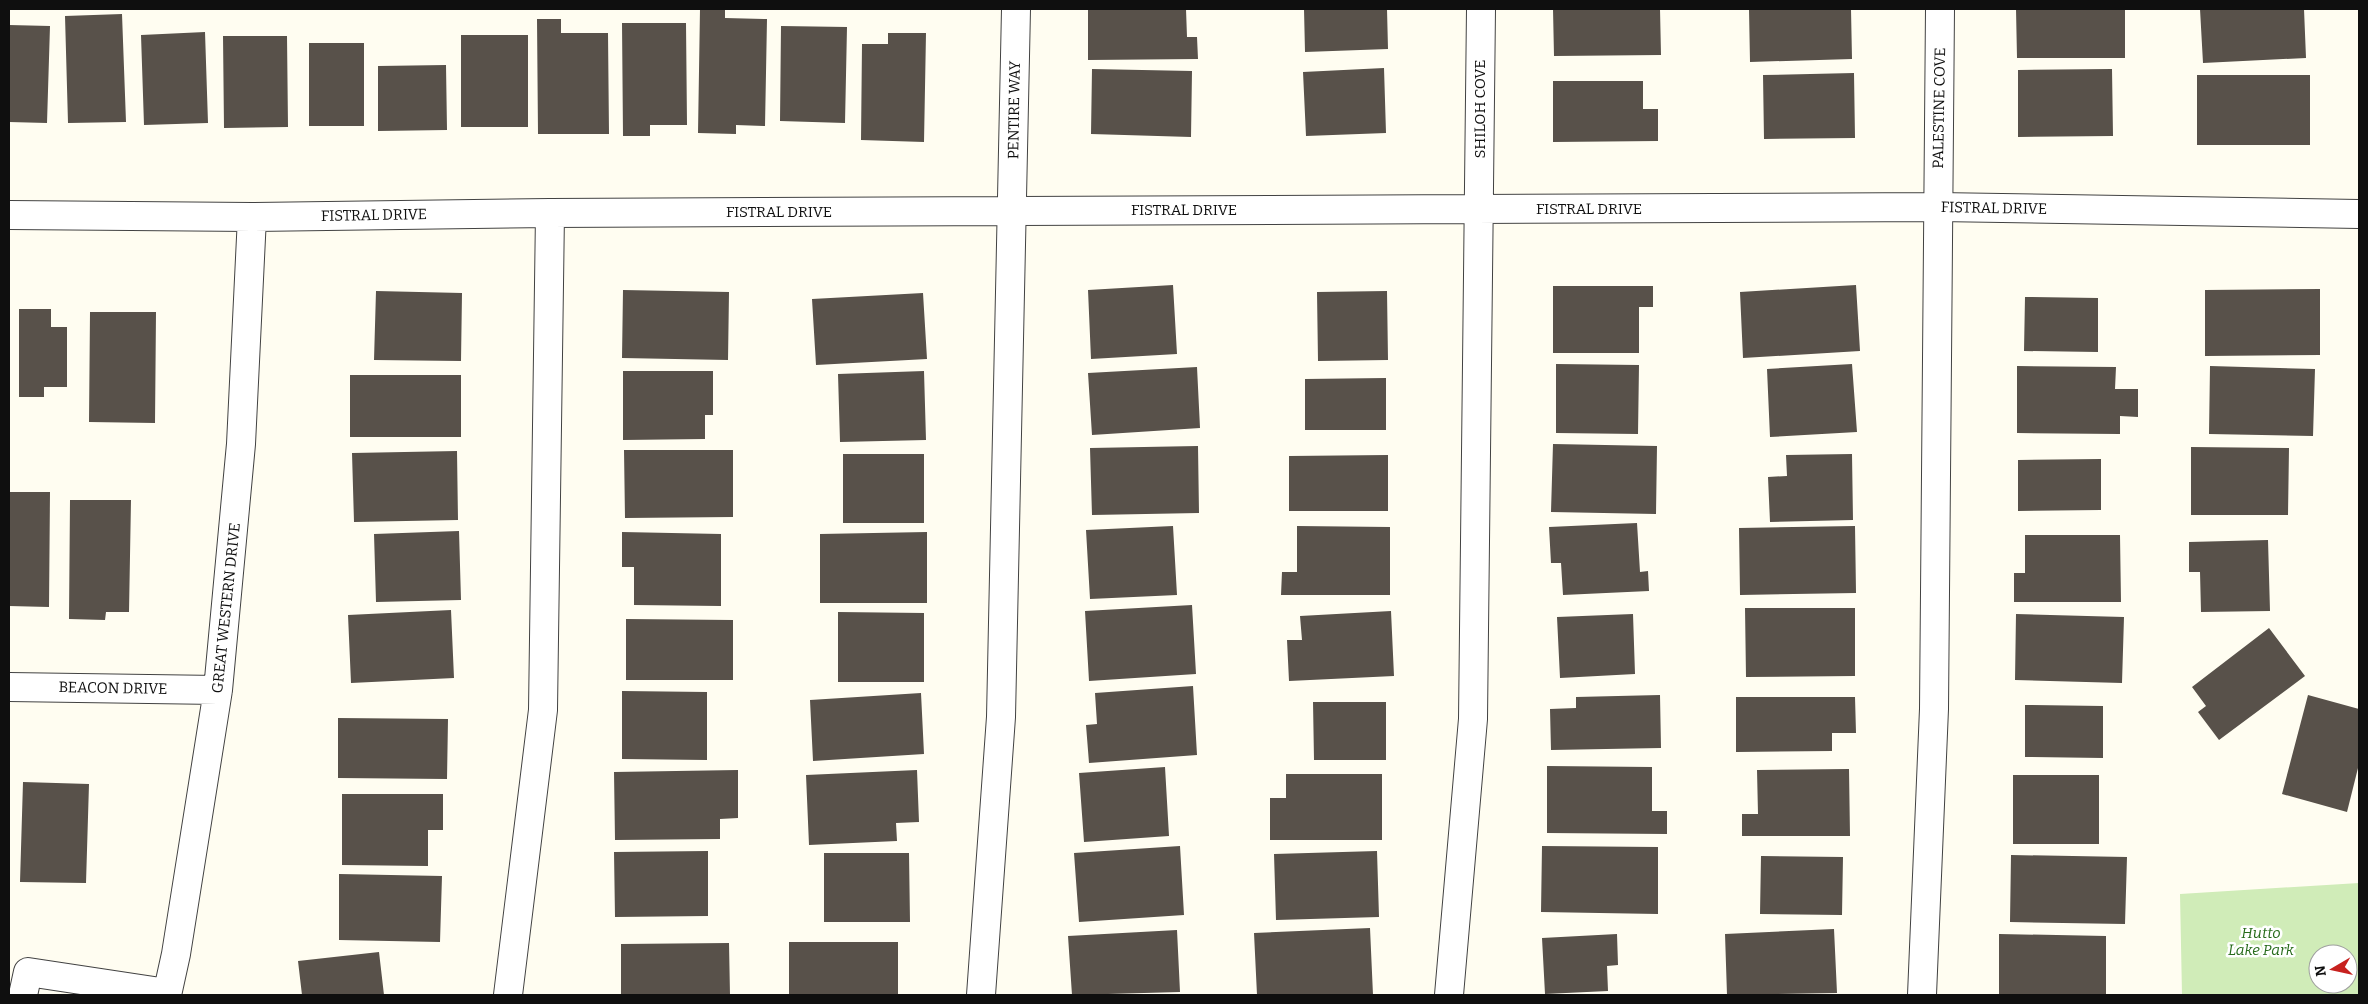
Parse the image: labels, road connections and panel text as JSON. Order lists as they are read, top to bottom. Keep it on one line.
{"streets":{"street":["PALESTINE COVE","SHILOH COVE","PENTIRE WAY","FISTRAL DRIVE","GREAT WESTERN DRIVE","BEACON DRIVE"]},"crossings":[["PALESTINE COVE","FISTRAL DRIVE"],["SHILOH COVE","FISTRAL DRIVE"],["PENTIRE WAY","FISTRAL DRIVE"],["FISTRAL DRIVE","GREAT WESTERN DRIVE"],["GREAT WESTERN DRIVE","BEACON DRIVE"]],"parks":["Hutto Lake Park"],"north":"left"}
